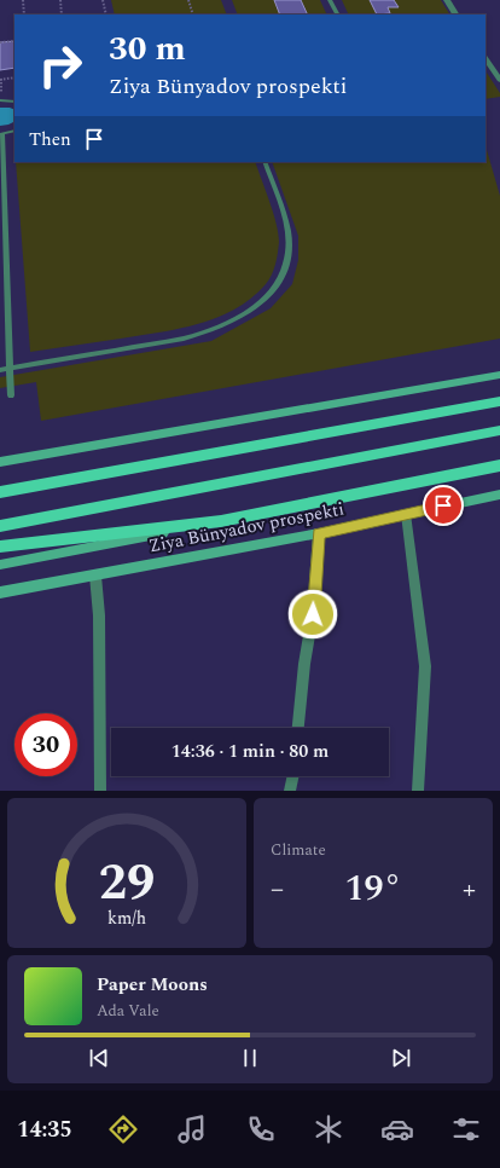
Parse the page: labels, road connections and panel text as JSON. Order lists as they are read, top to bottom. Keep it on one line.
{"streets":{"main road":["Ziya Bünyadov prospekti"]},"page":{"turn":["30 m","Ziya Bünyadov prospekti"],"then":"Then","limit":"30","trip":"14:36 · 1 min · 80 m","tile":"Climate","heat":["−","19°","+"],"song":["Paper Moons","Ada Vale"],"tabs":"14:35","gauge":["29","km/h"]}}
